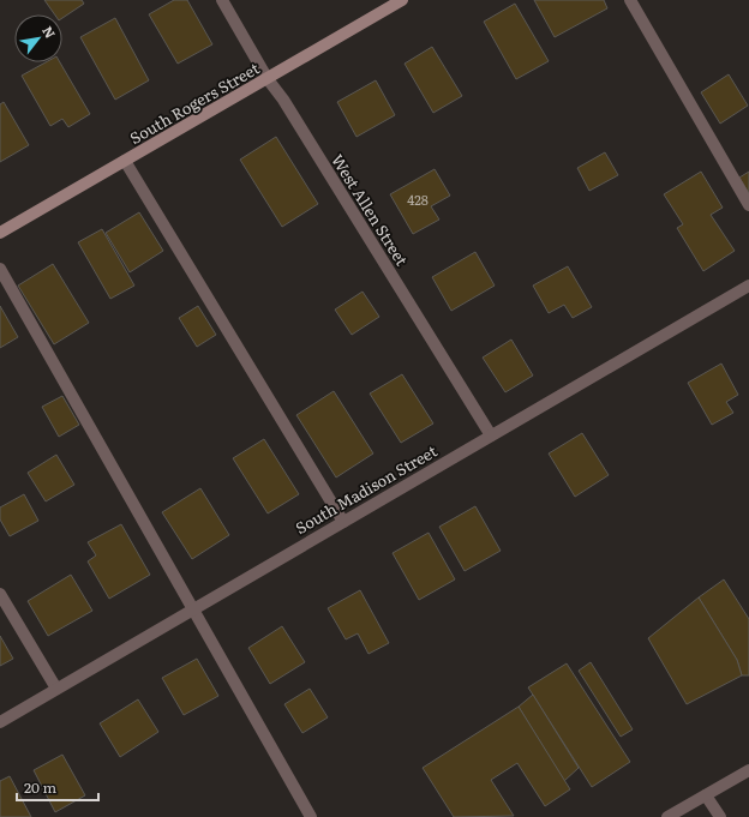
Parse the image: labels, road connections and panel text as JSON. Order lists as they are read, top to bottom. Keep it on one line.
{"streets":{"street":["South Rogers Street","West Allen Street","South Madison Street"]},"crossings":[["South Rogers Street","West Allen Street"],["West Allen Street","South Madison Street"]],"house_numbers":["428"],"scale_bar":"20 m","north":"top right"}
